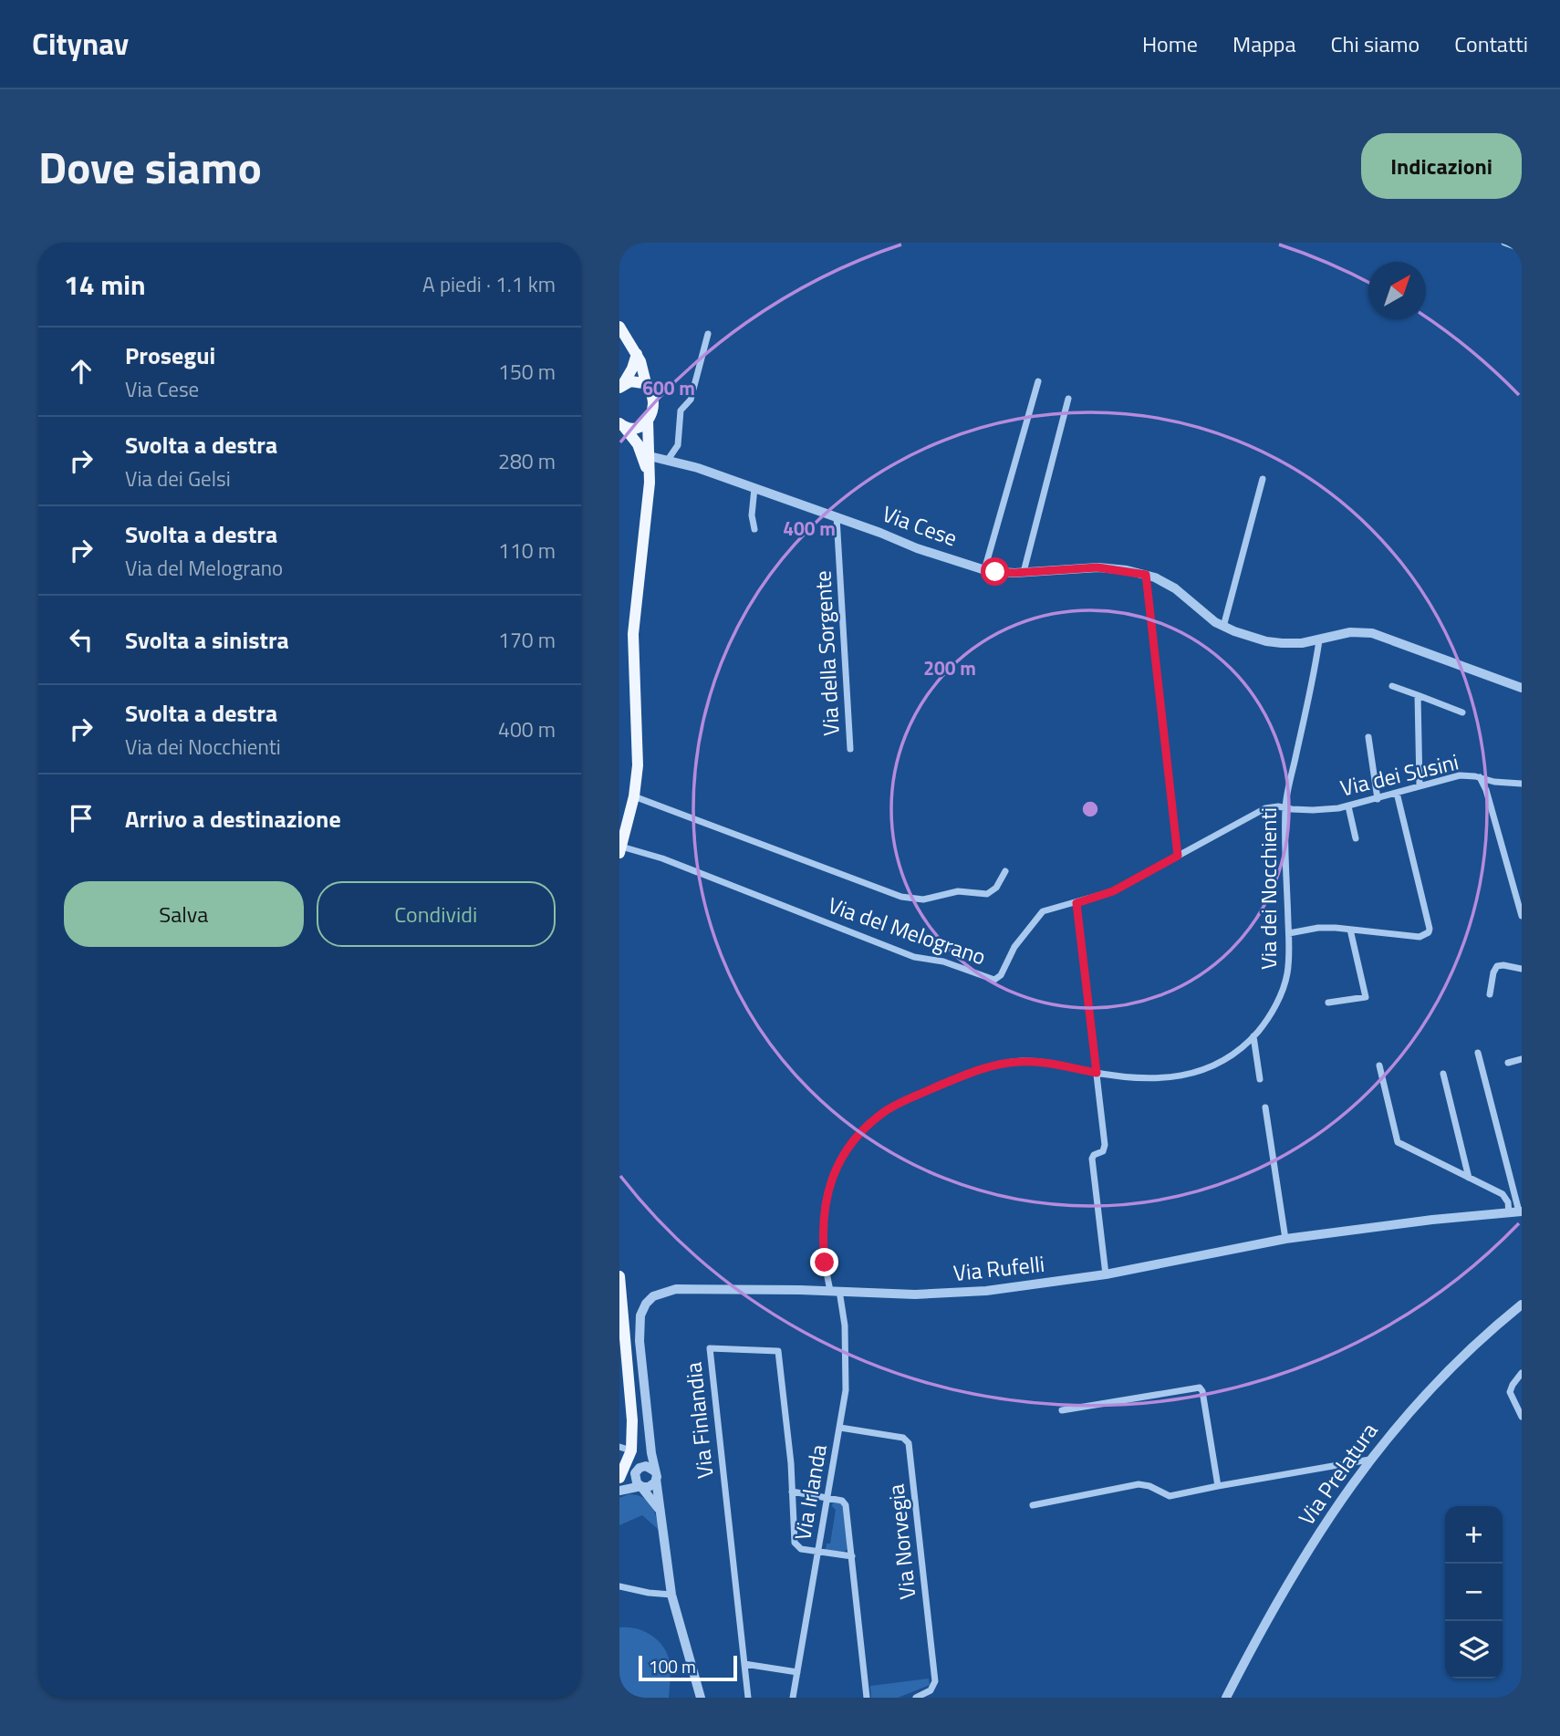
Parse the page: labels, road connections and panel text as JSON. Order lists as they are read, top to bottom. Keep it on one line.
{"streets":{"street":["Via Cese","Via della Sorgente","Via dei Susini","Via dei Nocchienti","Via del Melograno","Via Rufelli","Via Finlandia","Via Prelatura","Via Irlanda","Via Norvegia"]},"crossings":[["Via Cese","Via della Sorgente"],["Via Cese","Via dei Nocchienti"],["Via dei Susini","Via dei Nocchienti"],["Via dei Susini","Via del Melograno"],["Via dei Nocchienti","Via del Melograno"],["Via dei Nocchienti","Via Rufelli"],["Via dei Nocchienti","Via Irlanda"],["Via Rufelli","Via Irlanda"],["Via Finlandia","Via Irlanda"],["Via Irlanda","Via Norvegia"]],"scale_bar":"100 m","north":"top right","page":{"header":"Citynav","nav":["Home","Mappa","Chi siamo","Contatti"],"title":"Dove siamo","buttons":["Indicazioni",["Salva","Condividi"]],"heading":["14 min","A piedi · 1.1 km"],"list":[["Prosegui","Via Cese","150 m"],["Svolta a destra","Via dei Gelsi","280 m"],["Svolta a destra","Via del Melograno","110 m"],["Svolta a sinistra","170 m"],["Svolta a destra","Via dei Nocchienti","400 m"],"Arrivo a destinazione"],"map_buttons":["+","−"],"scale":"100 m"},"rings":["600 m","400 m","200 m"]}
